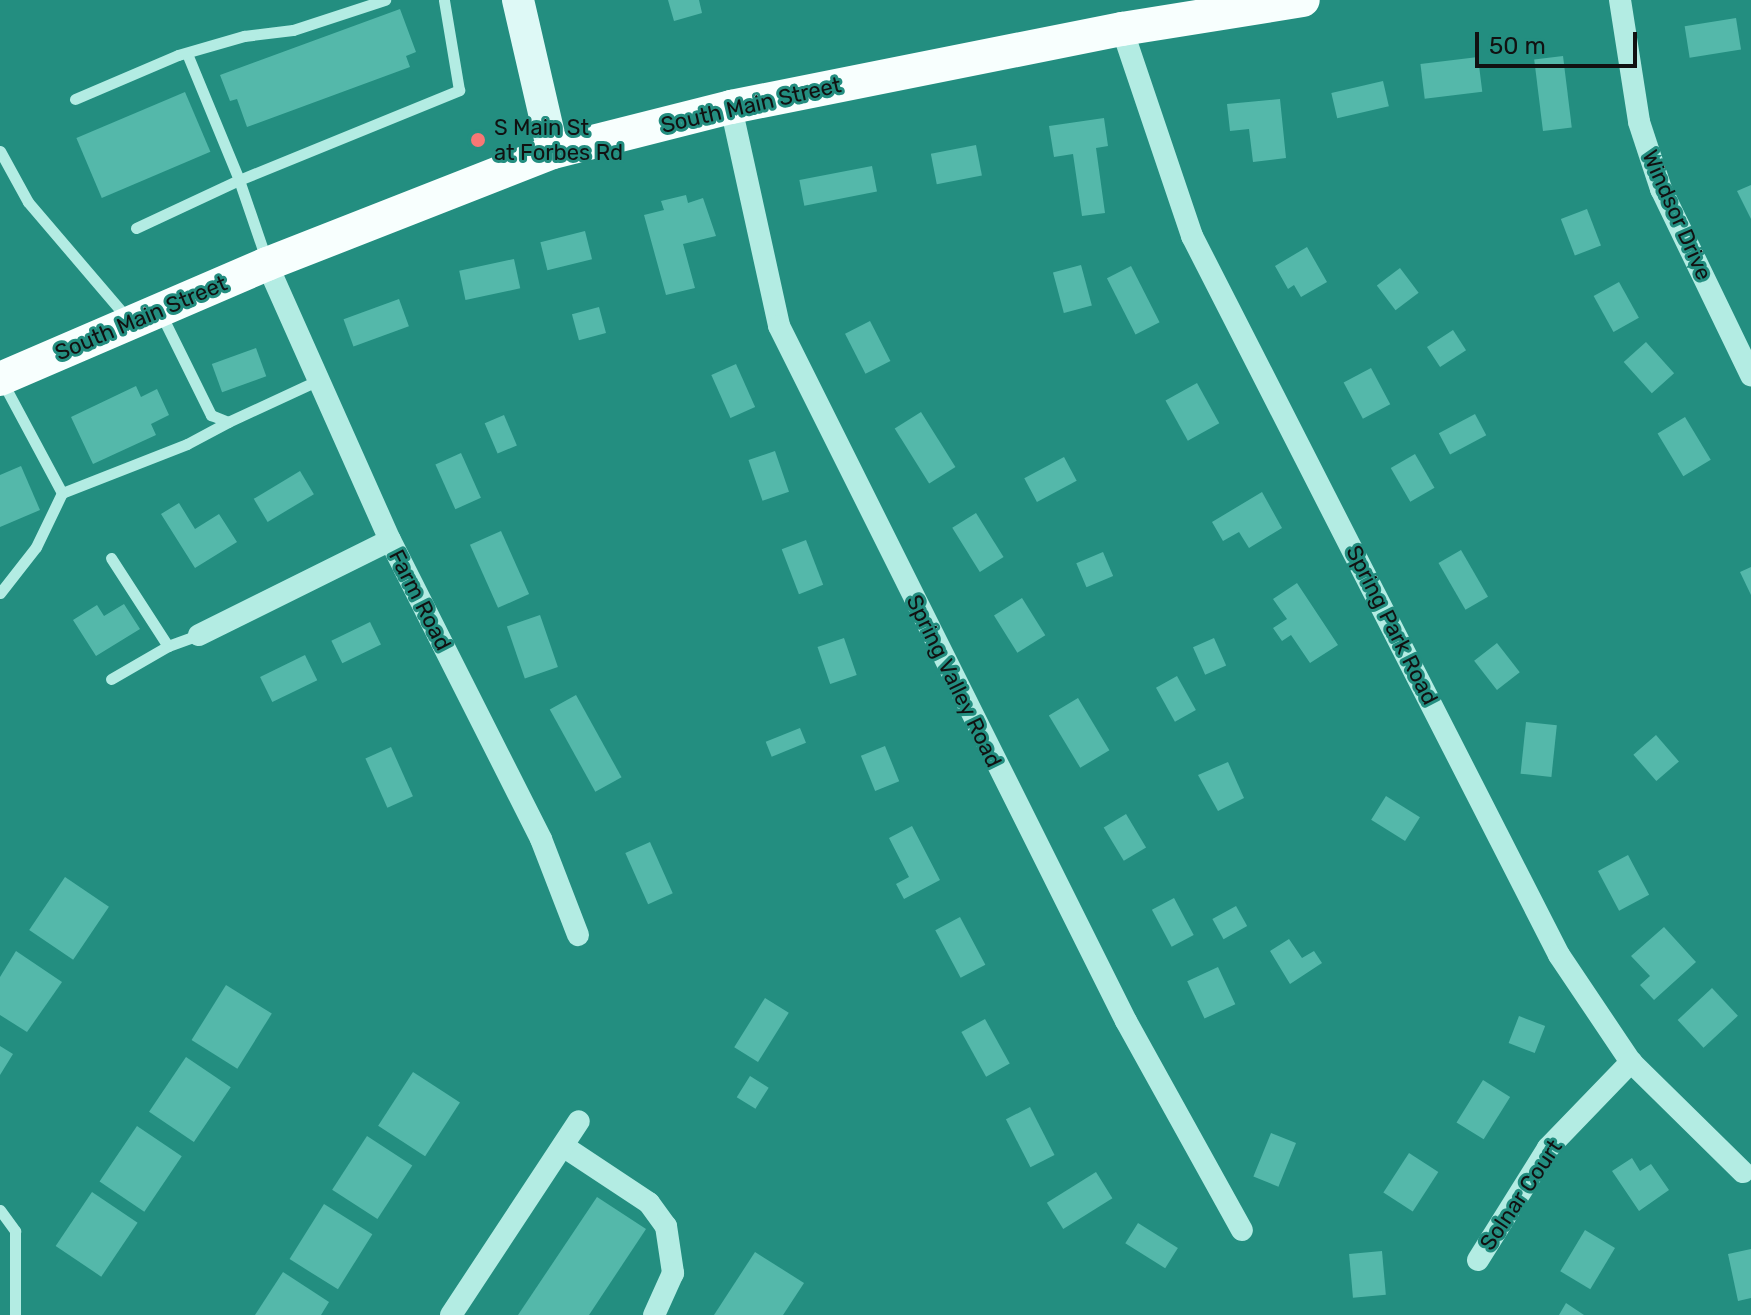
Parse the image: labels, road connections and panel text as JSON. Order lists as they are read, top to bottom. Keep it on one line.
{"streets":{"main road":["South Main Street"],"street":["Windsor Drive","Farm Road","Spring Park Road","Spring Valley Road","Solnar Court"]},"crossings":[["South Main Street","Farm Road"],["South Main Street","Spring Park Road"],["South Main Street","Spring Valley Road"],["Spring Park Road","Solnar Court"]],"places":["S Main St at Forbes Rd"],"scale_bar":"50 m"}
